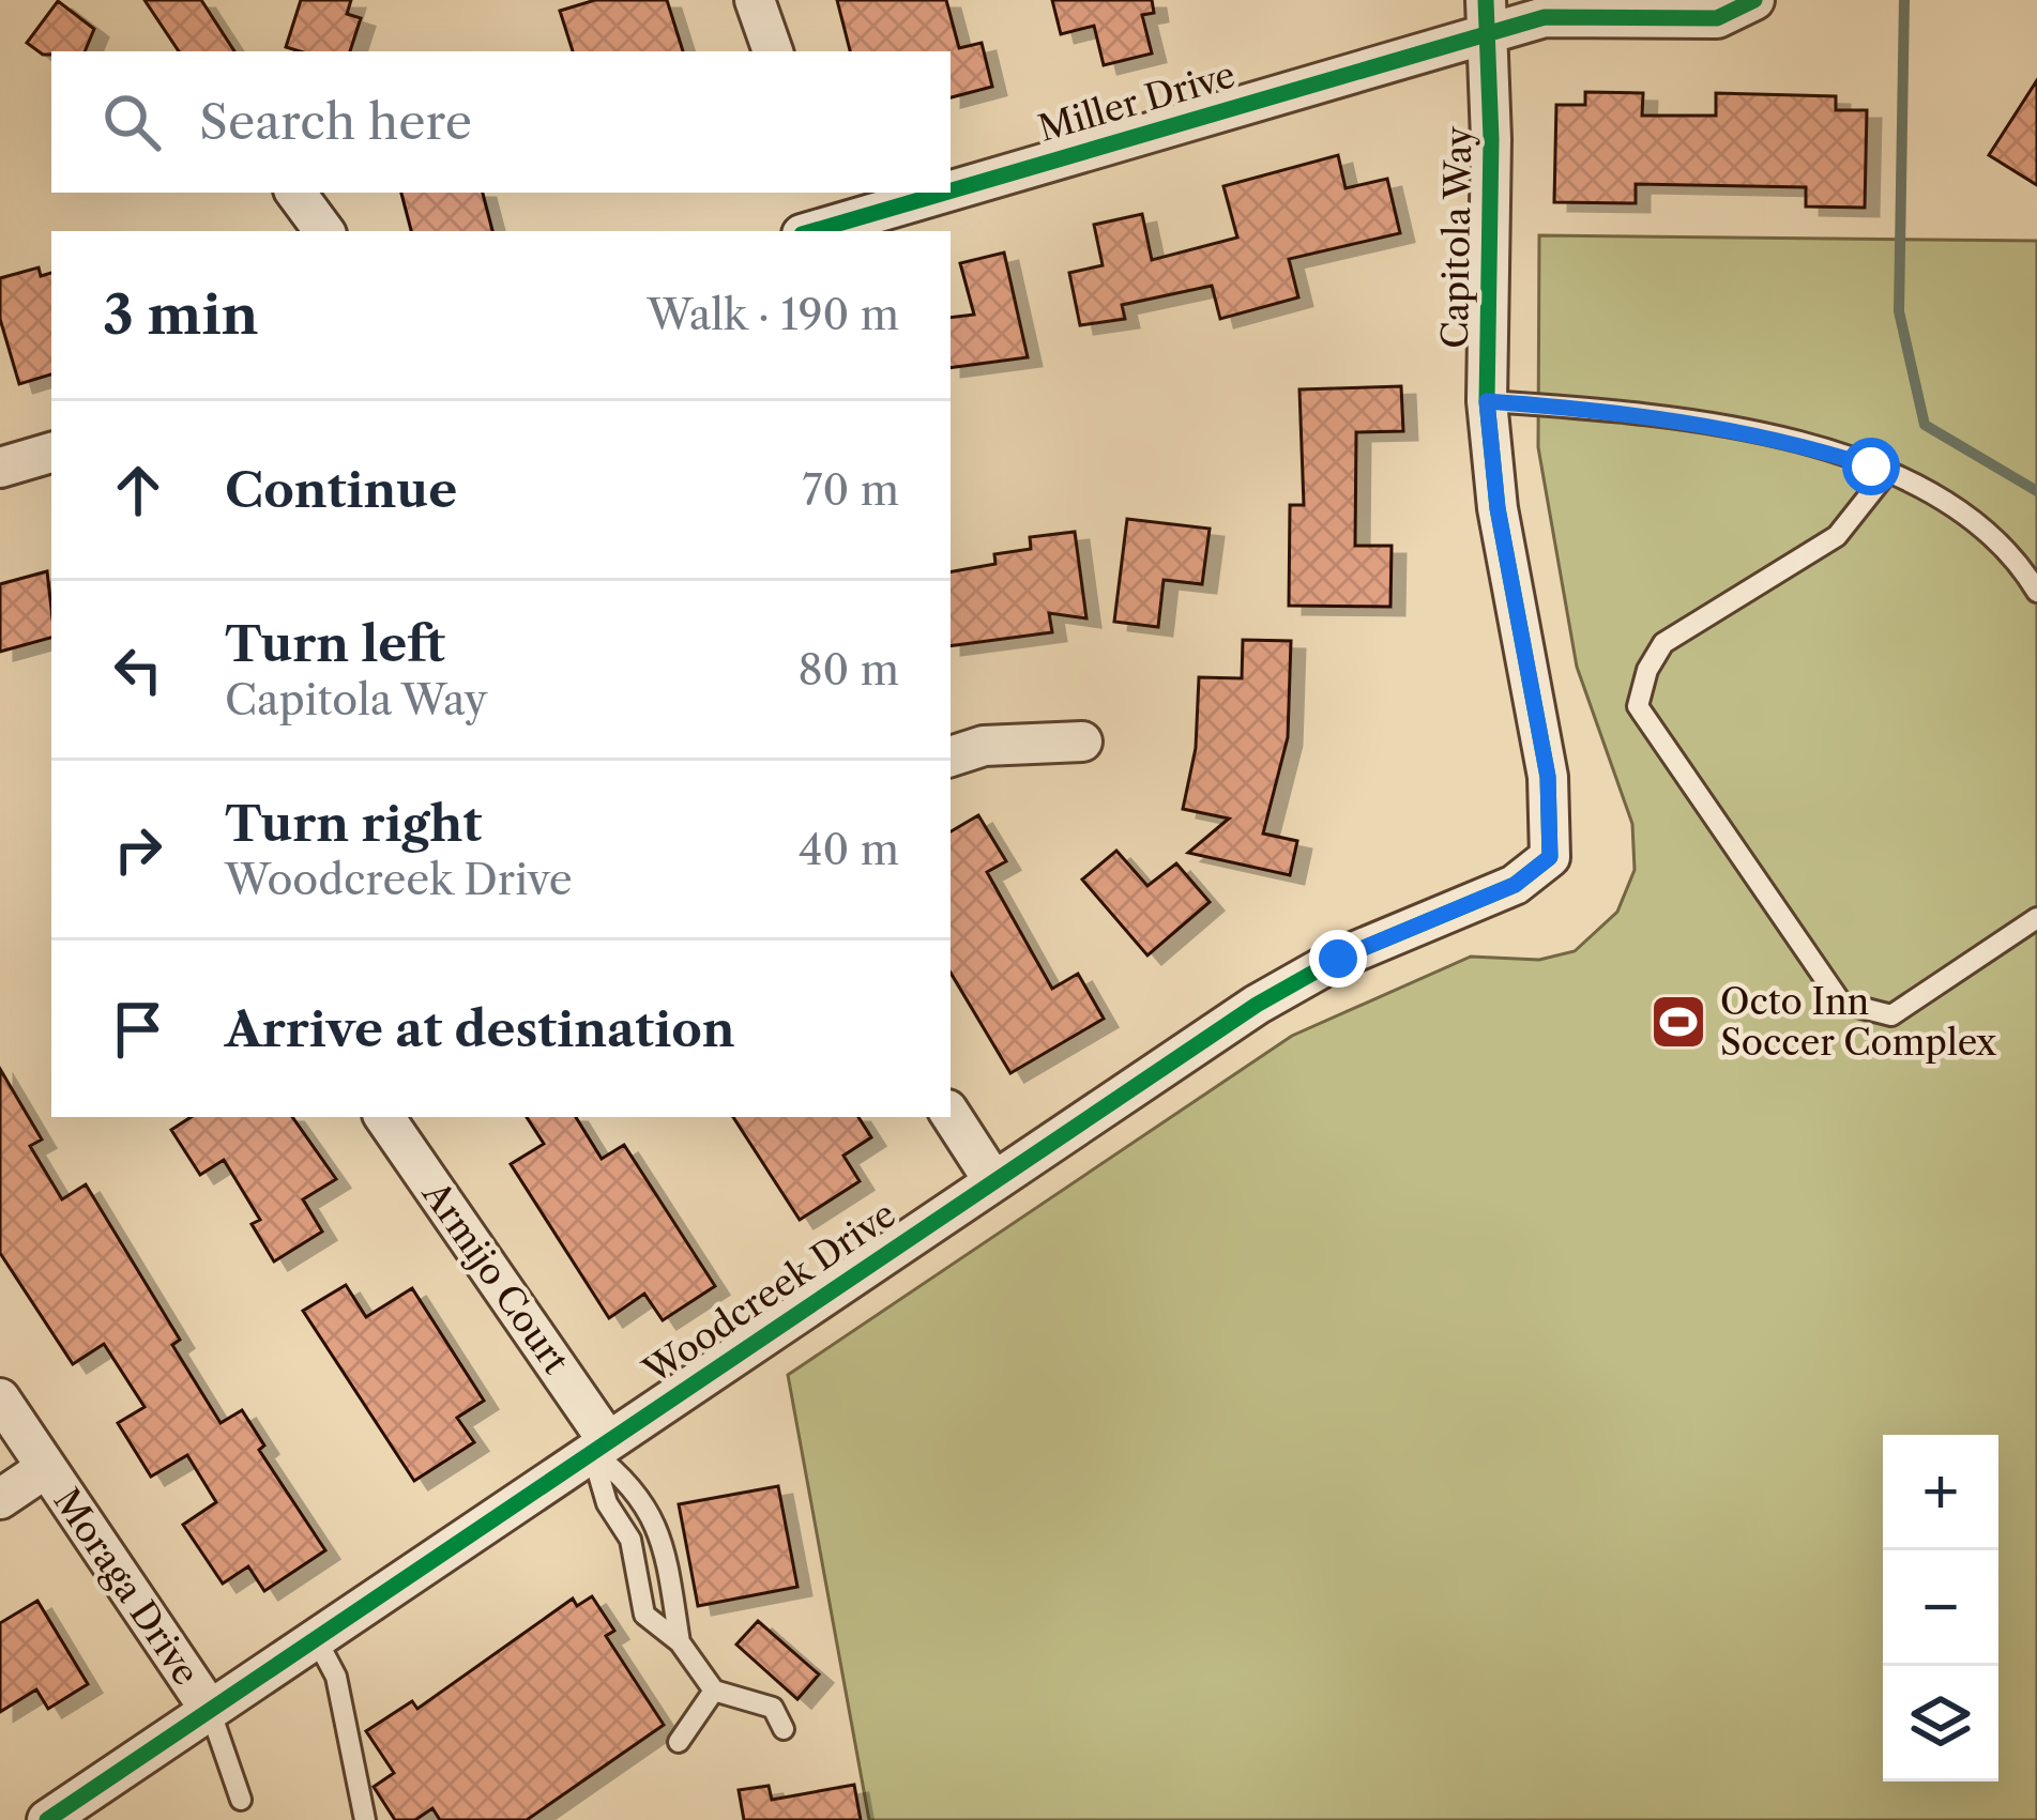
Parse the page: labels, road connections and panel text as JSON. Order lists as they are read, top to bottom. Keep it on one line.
{"streets":{"street":["Miller Drive","Capitola Way","Armijo Court","Woodcreek Drive","Moraga Drive"]},"crossings":[["Miller Drive","Capitola Way"],["Capitola Way","Woodcreek Drive"],["Armijo Court","Woodcreek Drive"],["Woodcreek Drive","Moraga Drive"]],"places":{"sports":["Octo Inn Soccer Complex"]},"page":{"search":"Search here","heading":["3 min","Walk · 190 m"],"list":[["Continue","70 m"],["Turn left","Capitola Way","80 m"],["Turn right","Woodcreek Drive","40 m"],"Arrive at destination"],"map_buttons":["+","−"]}}
